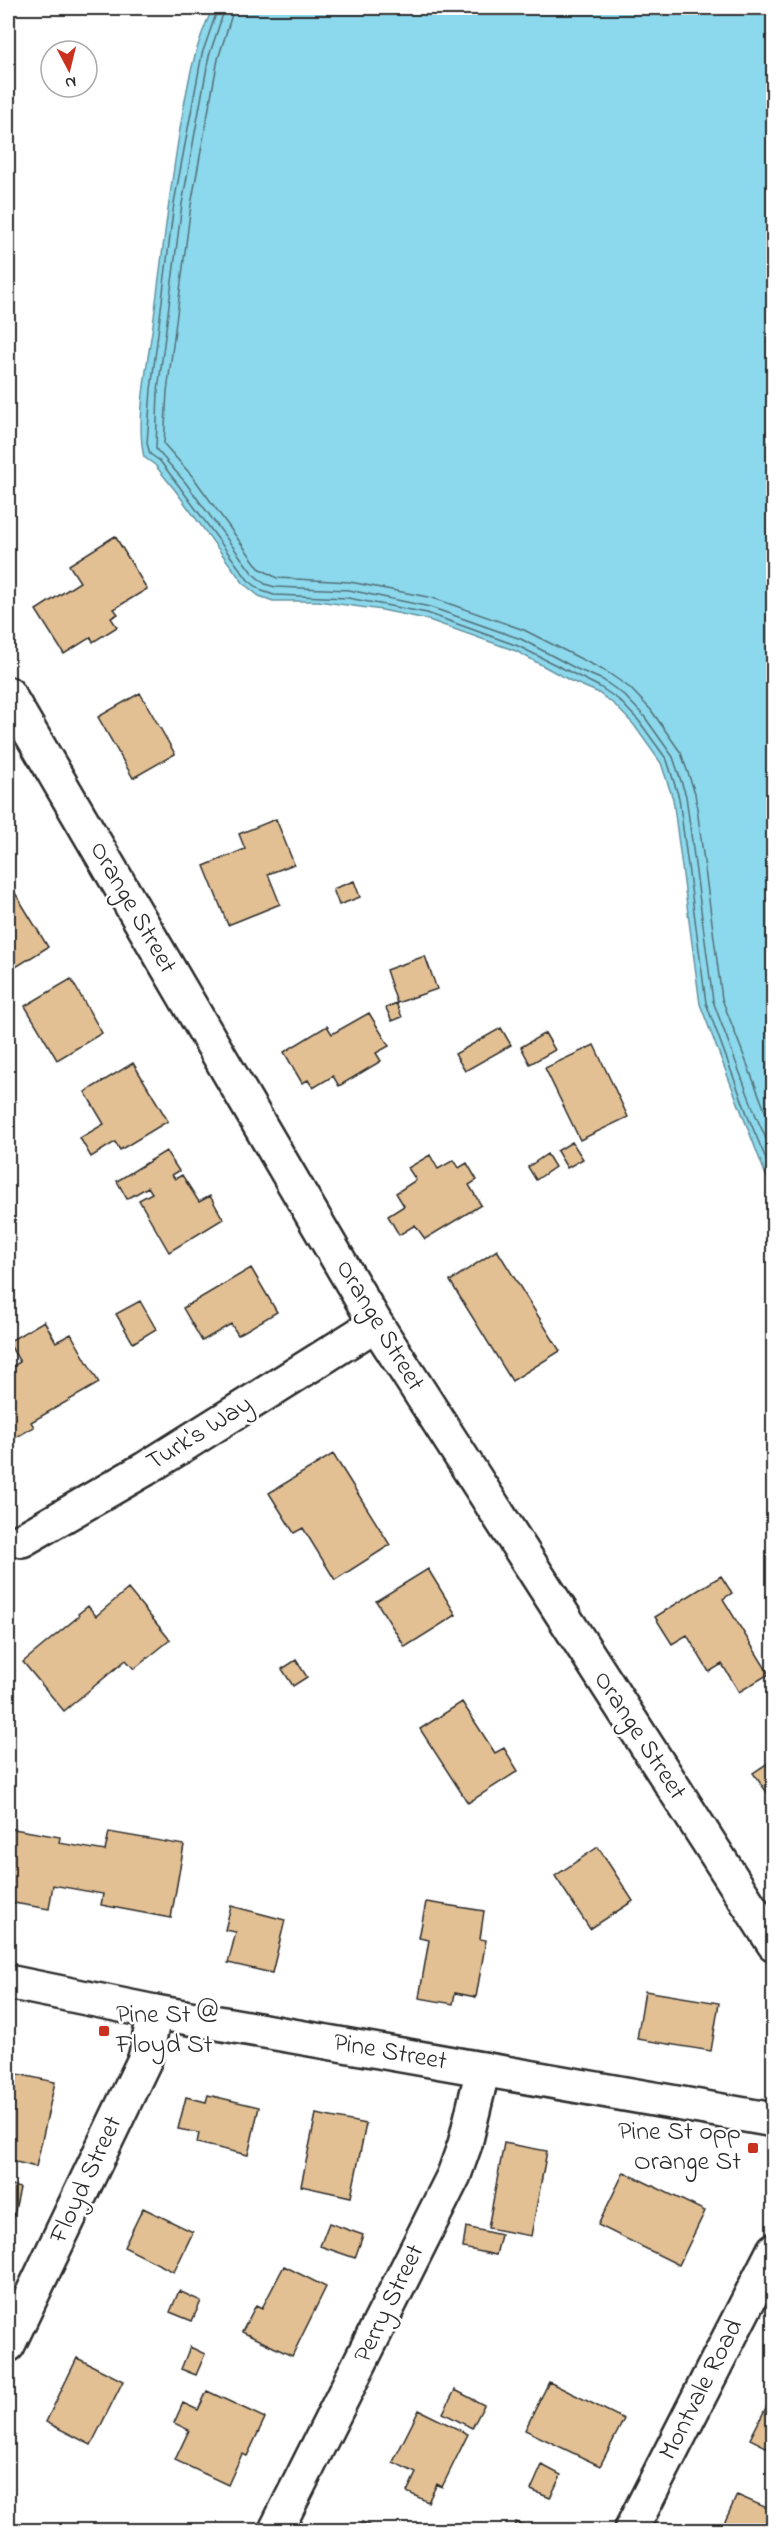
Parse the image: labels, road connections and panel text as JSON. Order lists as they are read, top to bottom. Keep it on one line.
{"streets":{"street":["Orange Street","Turk's Way","Pine Street","Floyd Street","Perry Street","Montvale Road"]},"crossings":[["Orange Street","Turk's Way"],["Pine Street","Floyd Street"],["Pine Street","Perry Street"]],"places":{"transit":["Pine St @ Floyd St","Pine St opp Orange St"]},"north":"bottom"}
